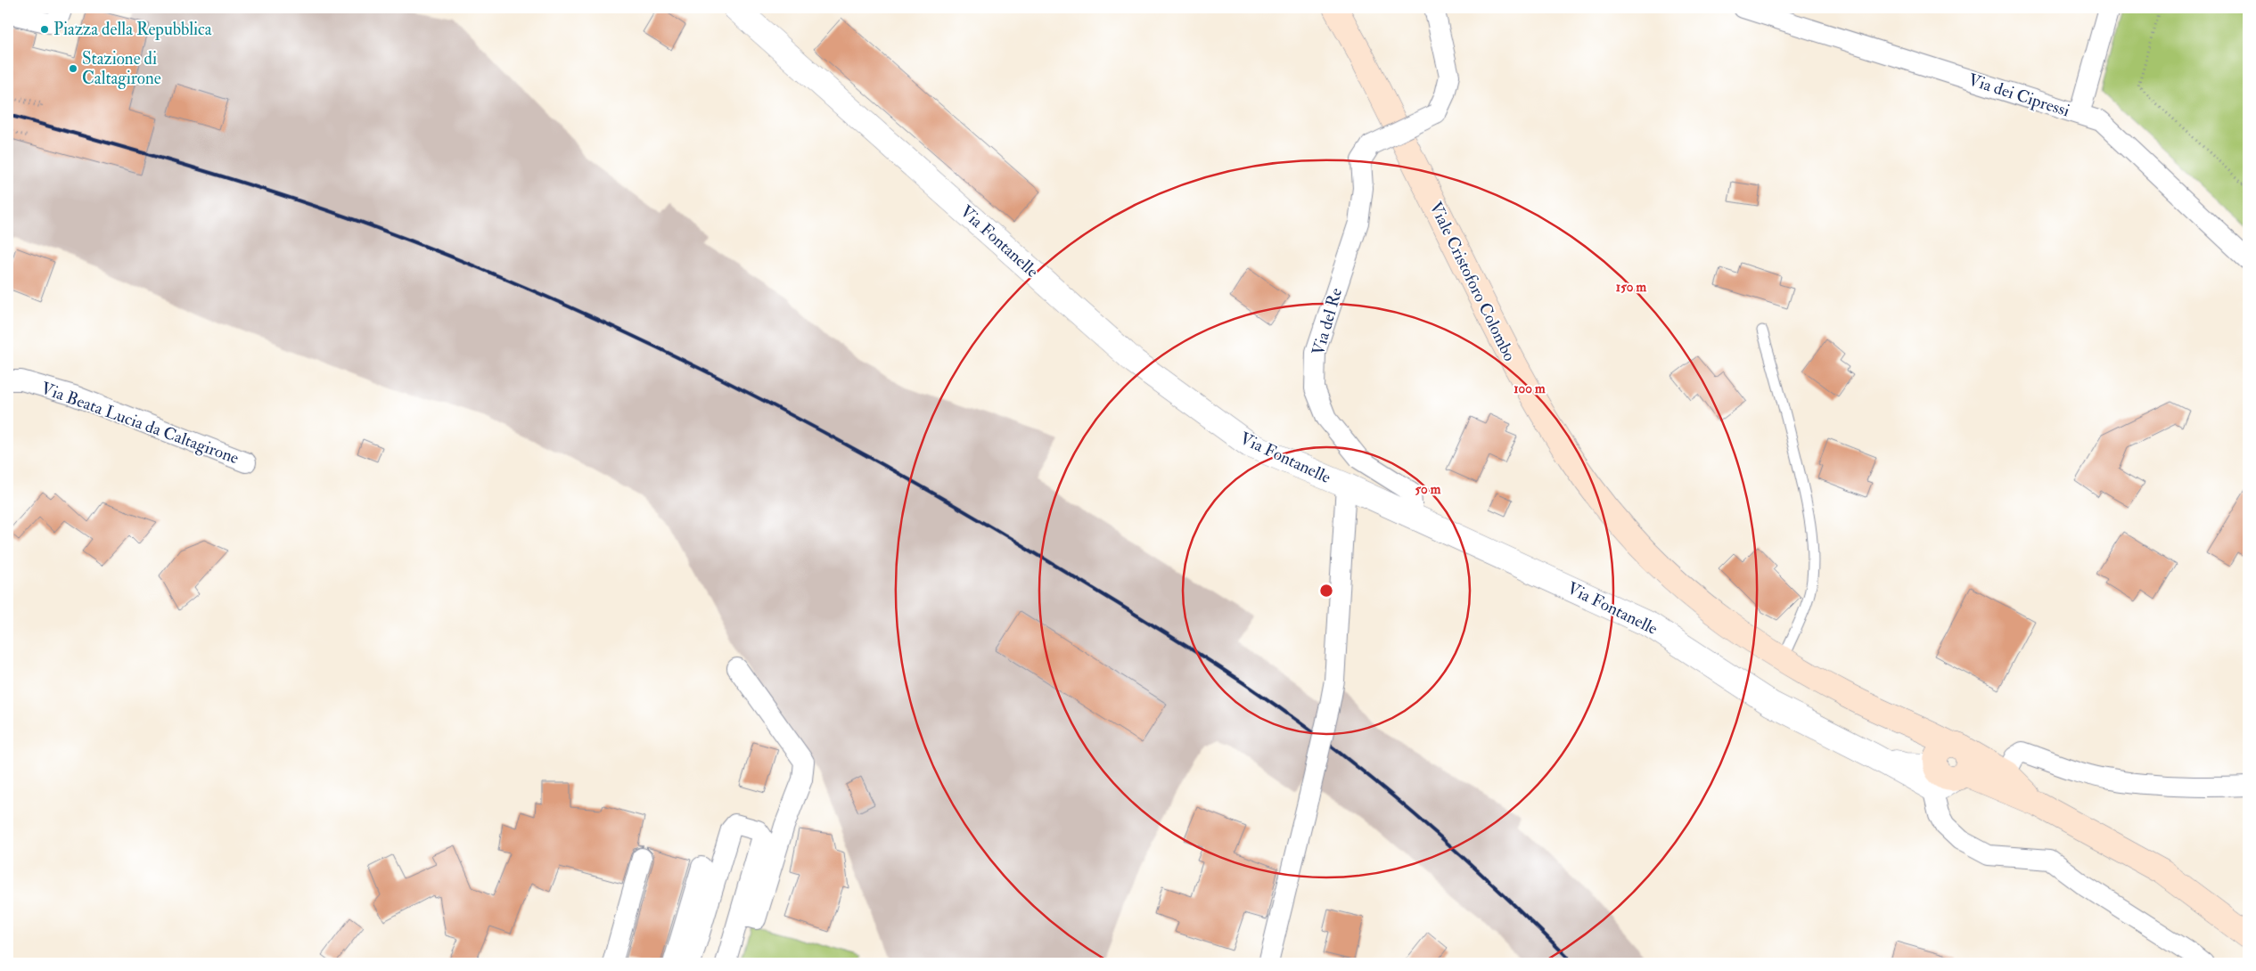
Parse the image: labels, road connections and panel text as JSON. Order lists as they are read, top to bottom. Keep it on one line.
{"streets":{"main road":["Viale Cristoforo Colombo"],"street":["Via dei Cipressi","Via Fontanelle","Via del Re","Via Beata Lucia da Caltagirone"]},"crossings":[["Via Fontanelle","Viale Cristoforo Colombo"],["Via Fontanelle","Via del Re"]],"places":["Piazza della Repubblica","Stazione di Caltagirone"],"rings":["150 m","100 m","50 m"]}
